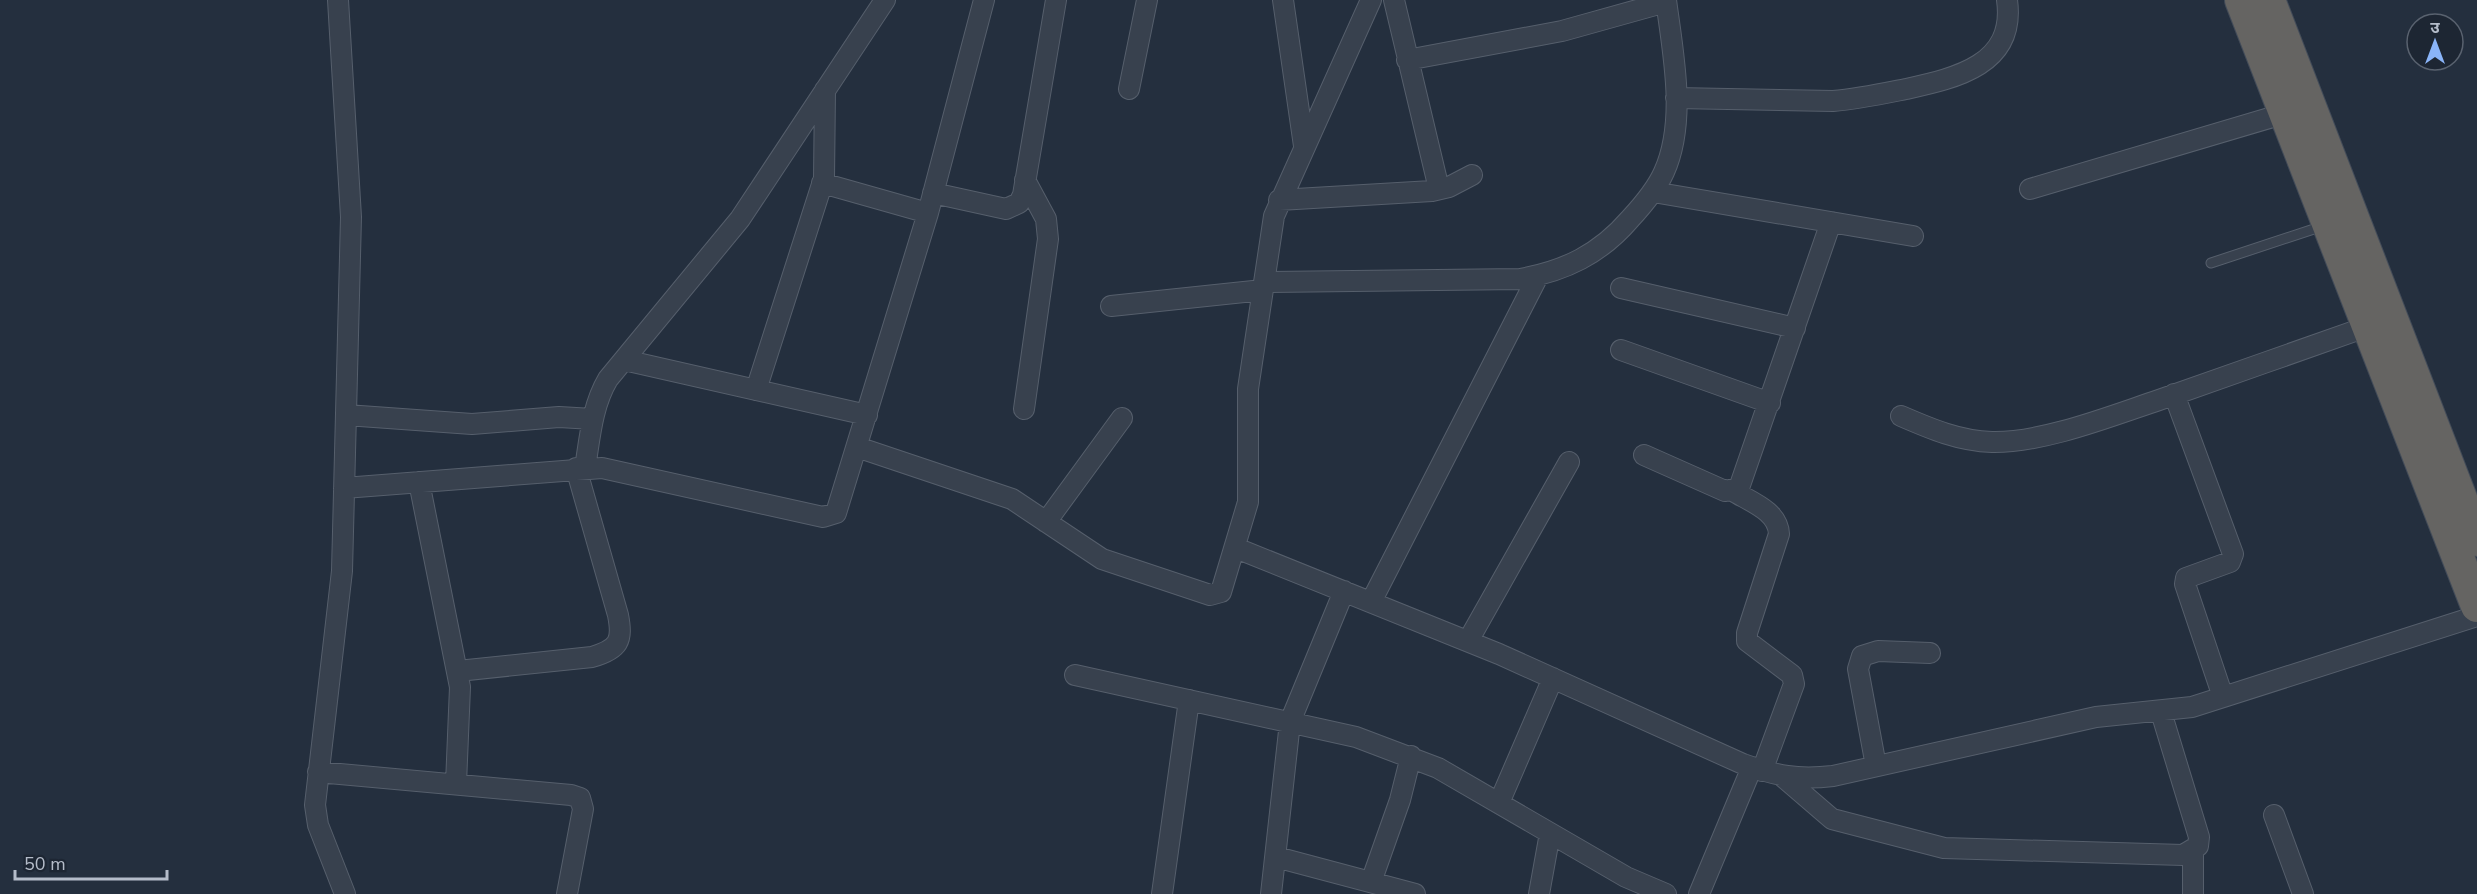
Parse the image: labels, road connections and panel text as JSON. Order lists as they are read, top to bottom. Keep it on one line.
{"scale_bar":"50 m","north":"top"}
